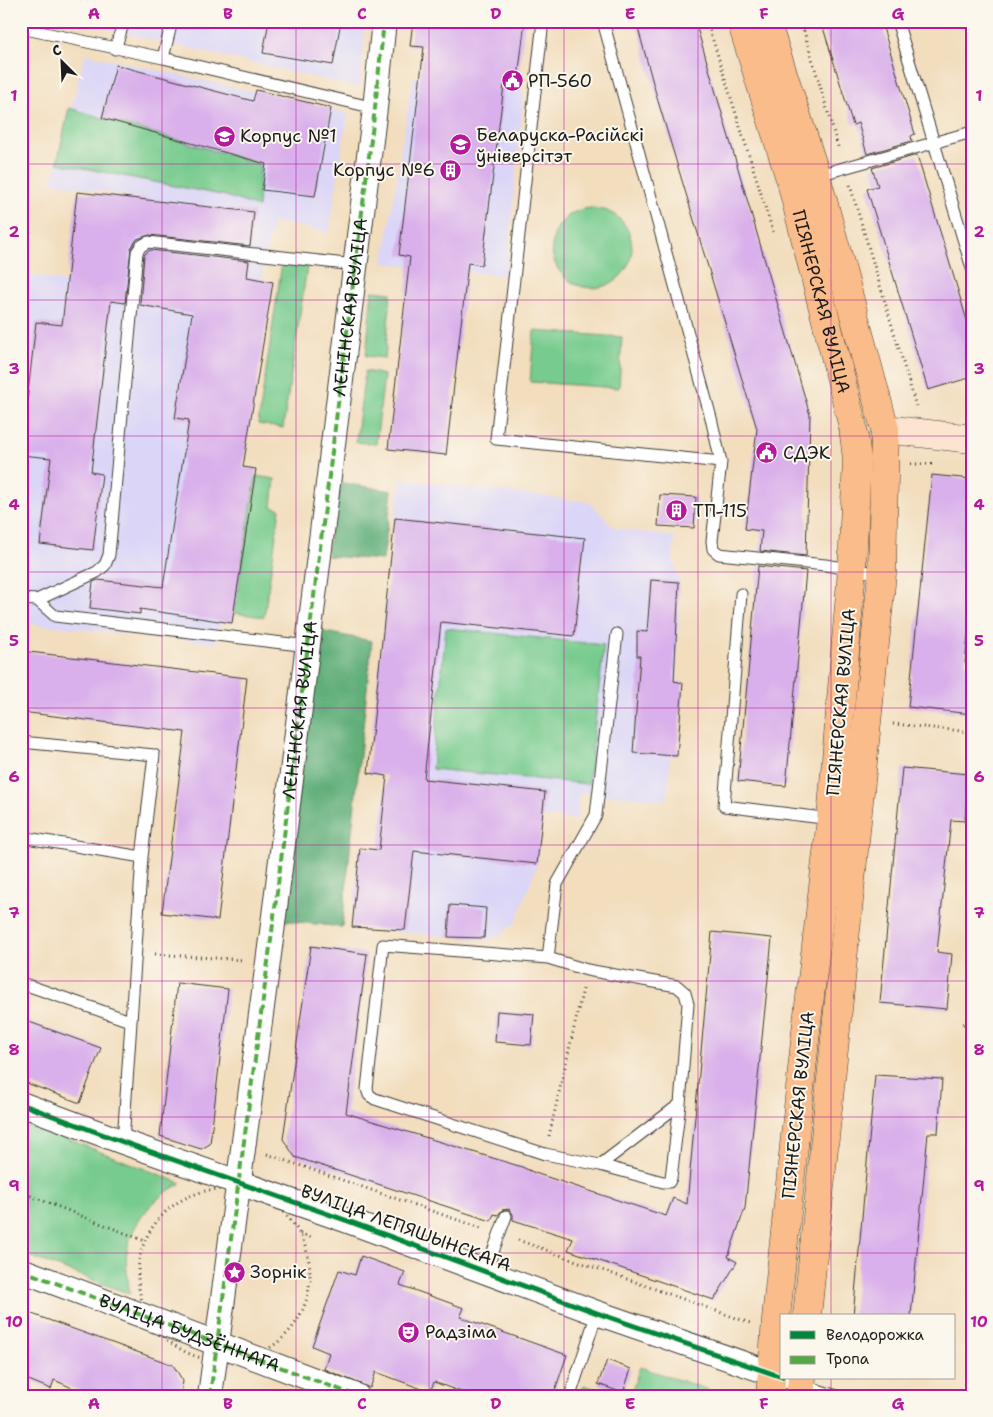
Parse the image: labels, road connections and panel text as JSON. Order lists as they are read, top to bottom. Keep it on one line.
{"streets":{"main road":["ПІЯНЕРСКАЯ ВУЛІЦА"],"street":["ЛЕНІНСКАЯ ВУЛІЦА","ВУЛІЦА ЛЕПЯШЫНСКАГА","ВУЛІЦА БУДЗЁННАГА"]},"crossings":[["ЛЕНІНСКАЯ ВУЛІЦА","ВУЛІЦА ЛЕПЯШЫНСКАГА"],["ЛЕНІНСКАЯ ВУЛІЦА","ВУЛІЦА БУДЗЁННАГА"]],"places":{"public building":["РП-560","СДЭК"],"school or university":["Корпус №1","Беларуска-Расійскі ўніверсітэт"],"building":["Корпус №6","ТП-115"],"place":["Зорнік"],"theatre":["Радзіма"]},"legend":["Велодорожка","Тропа"],"north":"top left","grid":{"columns":["A","B","C","D","E","F","G"],"rows":["1","2","3","4","5","6","7","8","9","10"]}}
